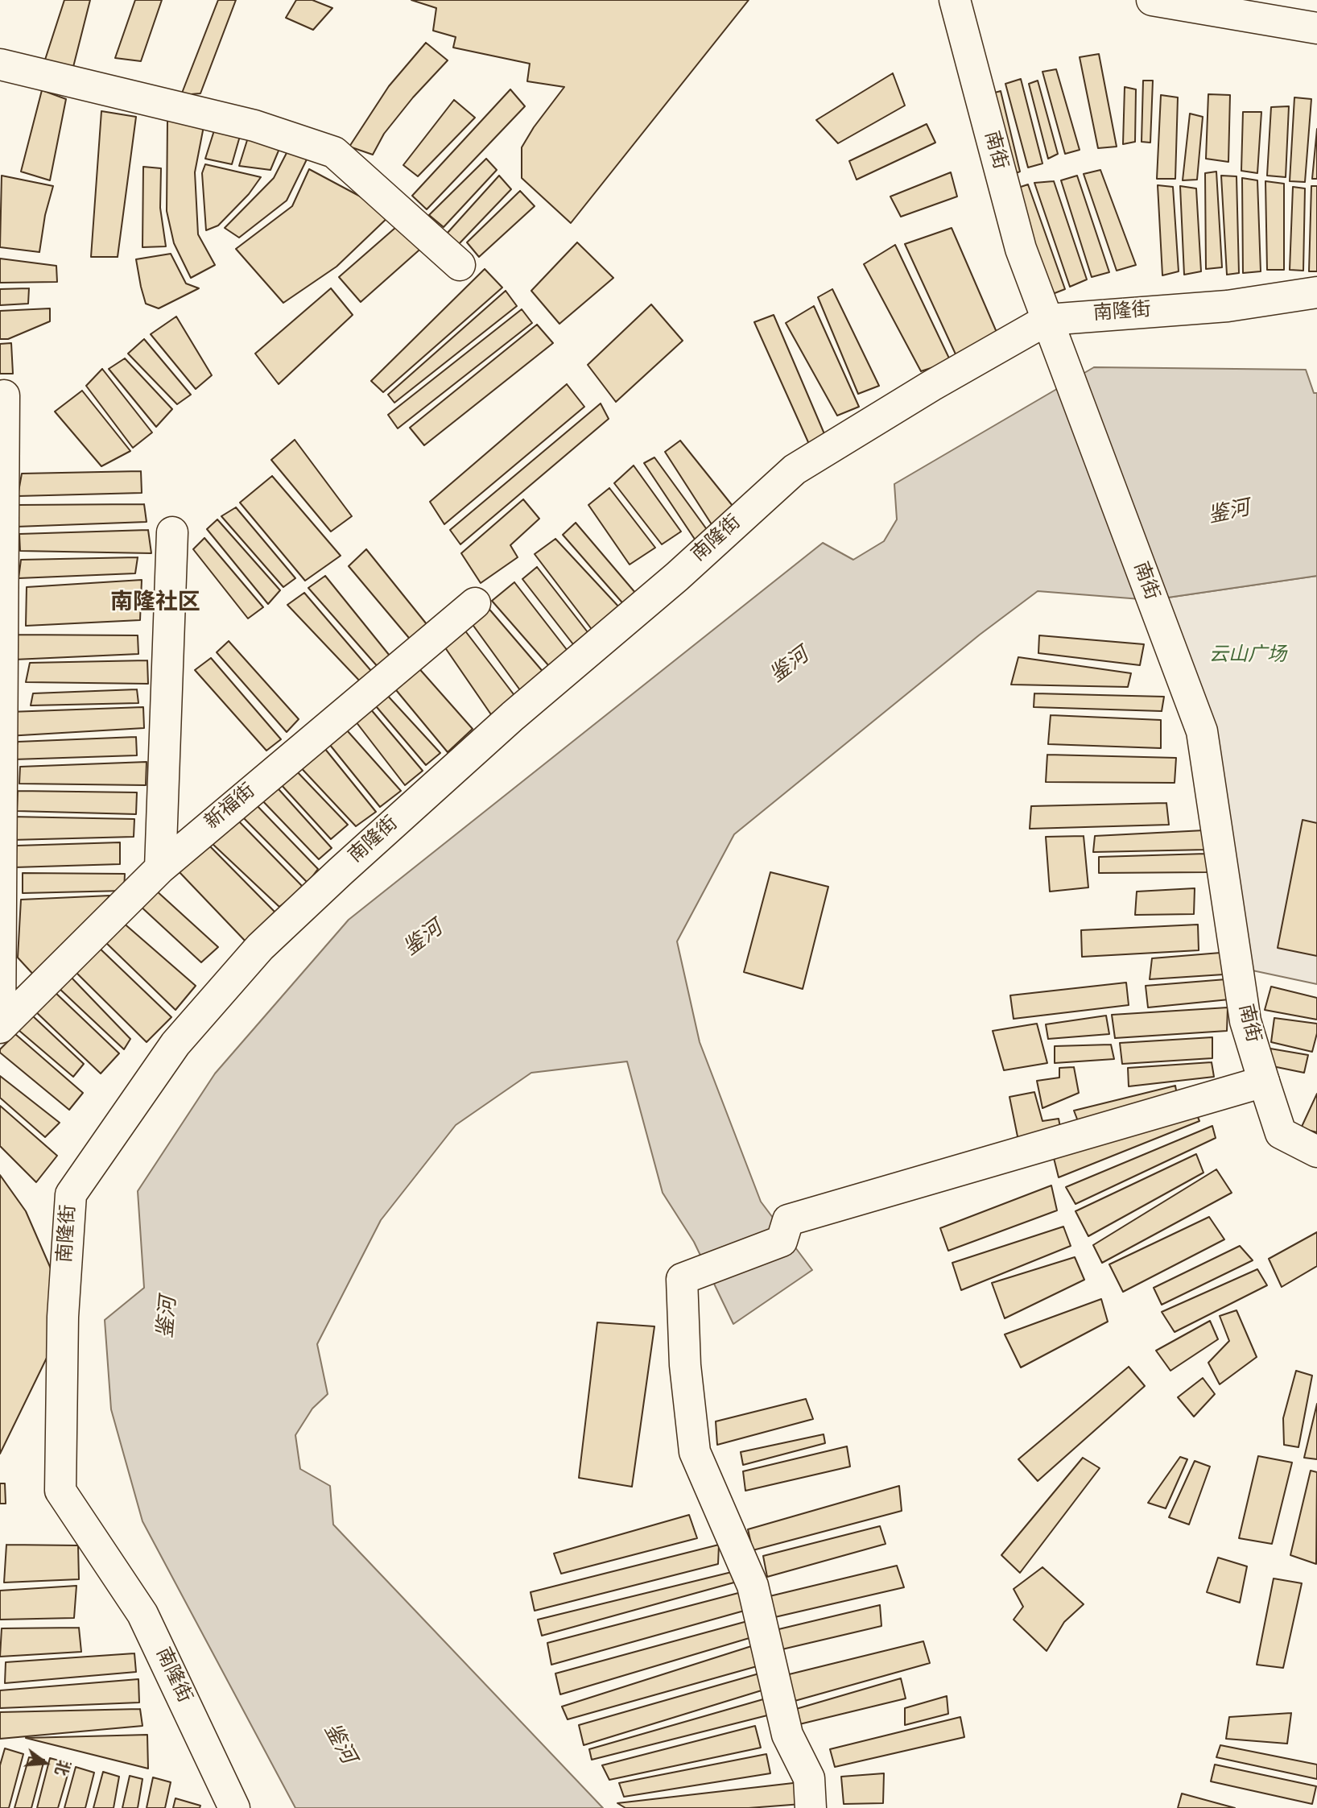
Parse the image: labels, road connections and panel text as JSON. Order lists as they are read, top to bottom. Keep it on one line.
{"streets":{"street":["南街","南隆街","新福街"]},"crossings":[["南街","南隆街"]],"districts":["南隆社区"],"water":["鉴河"],"parks":["云山广场"],"north":"right"}
